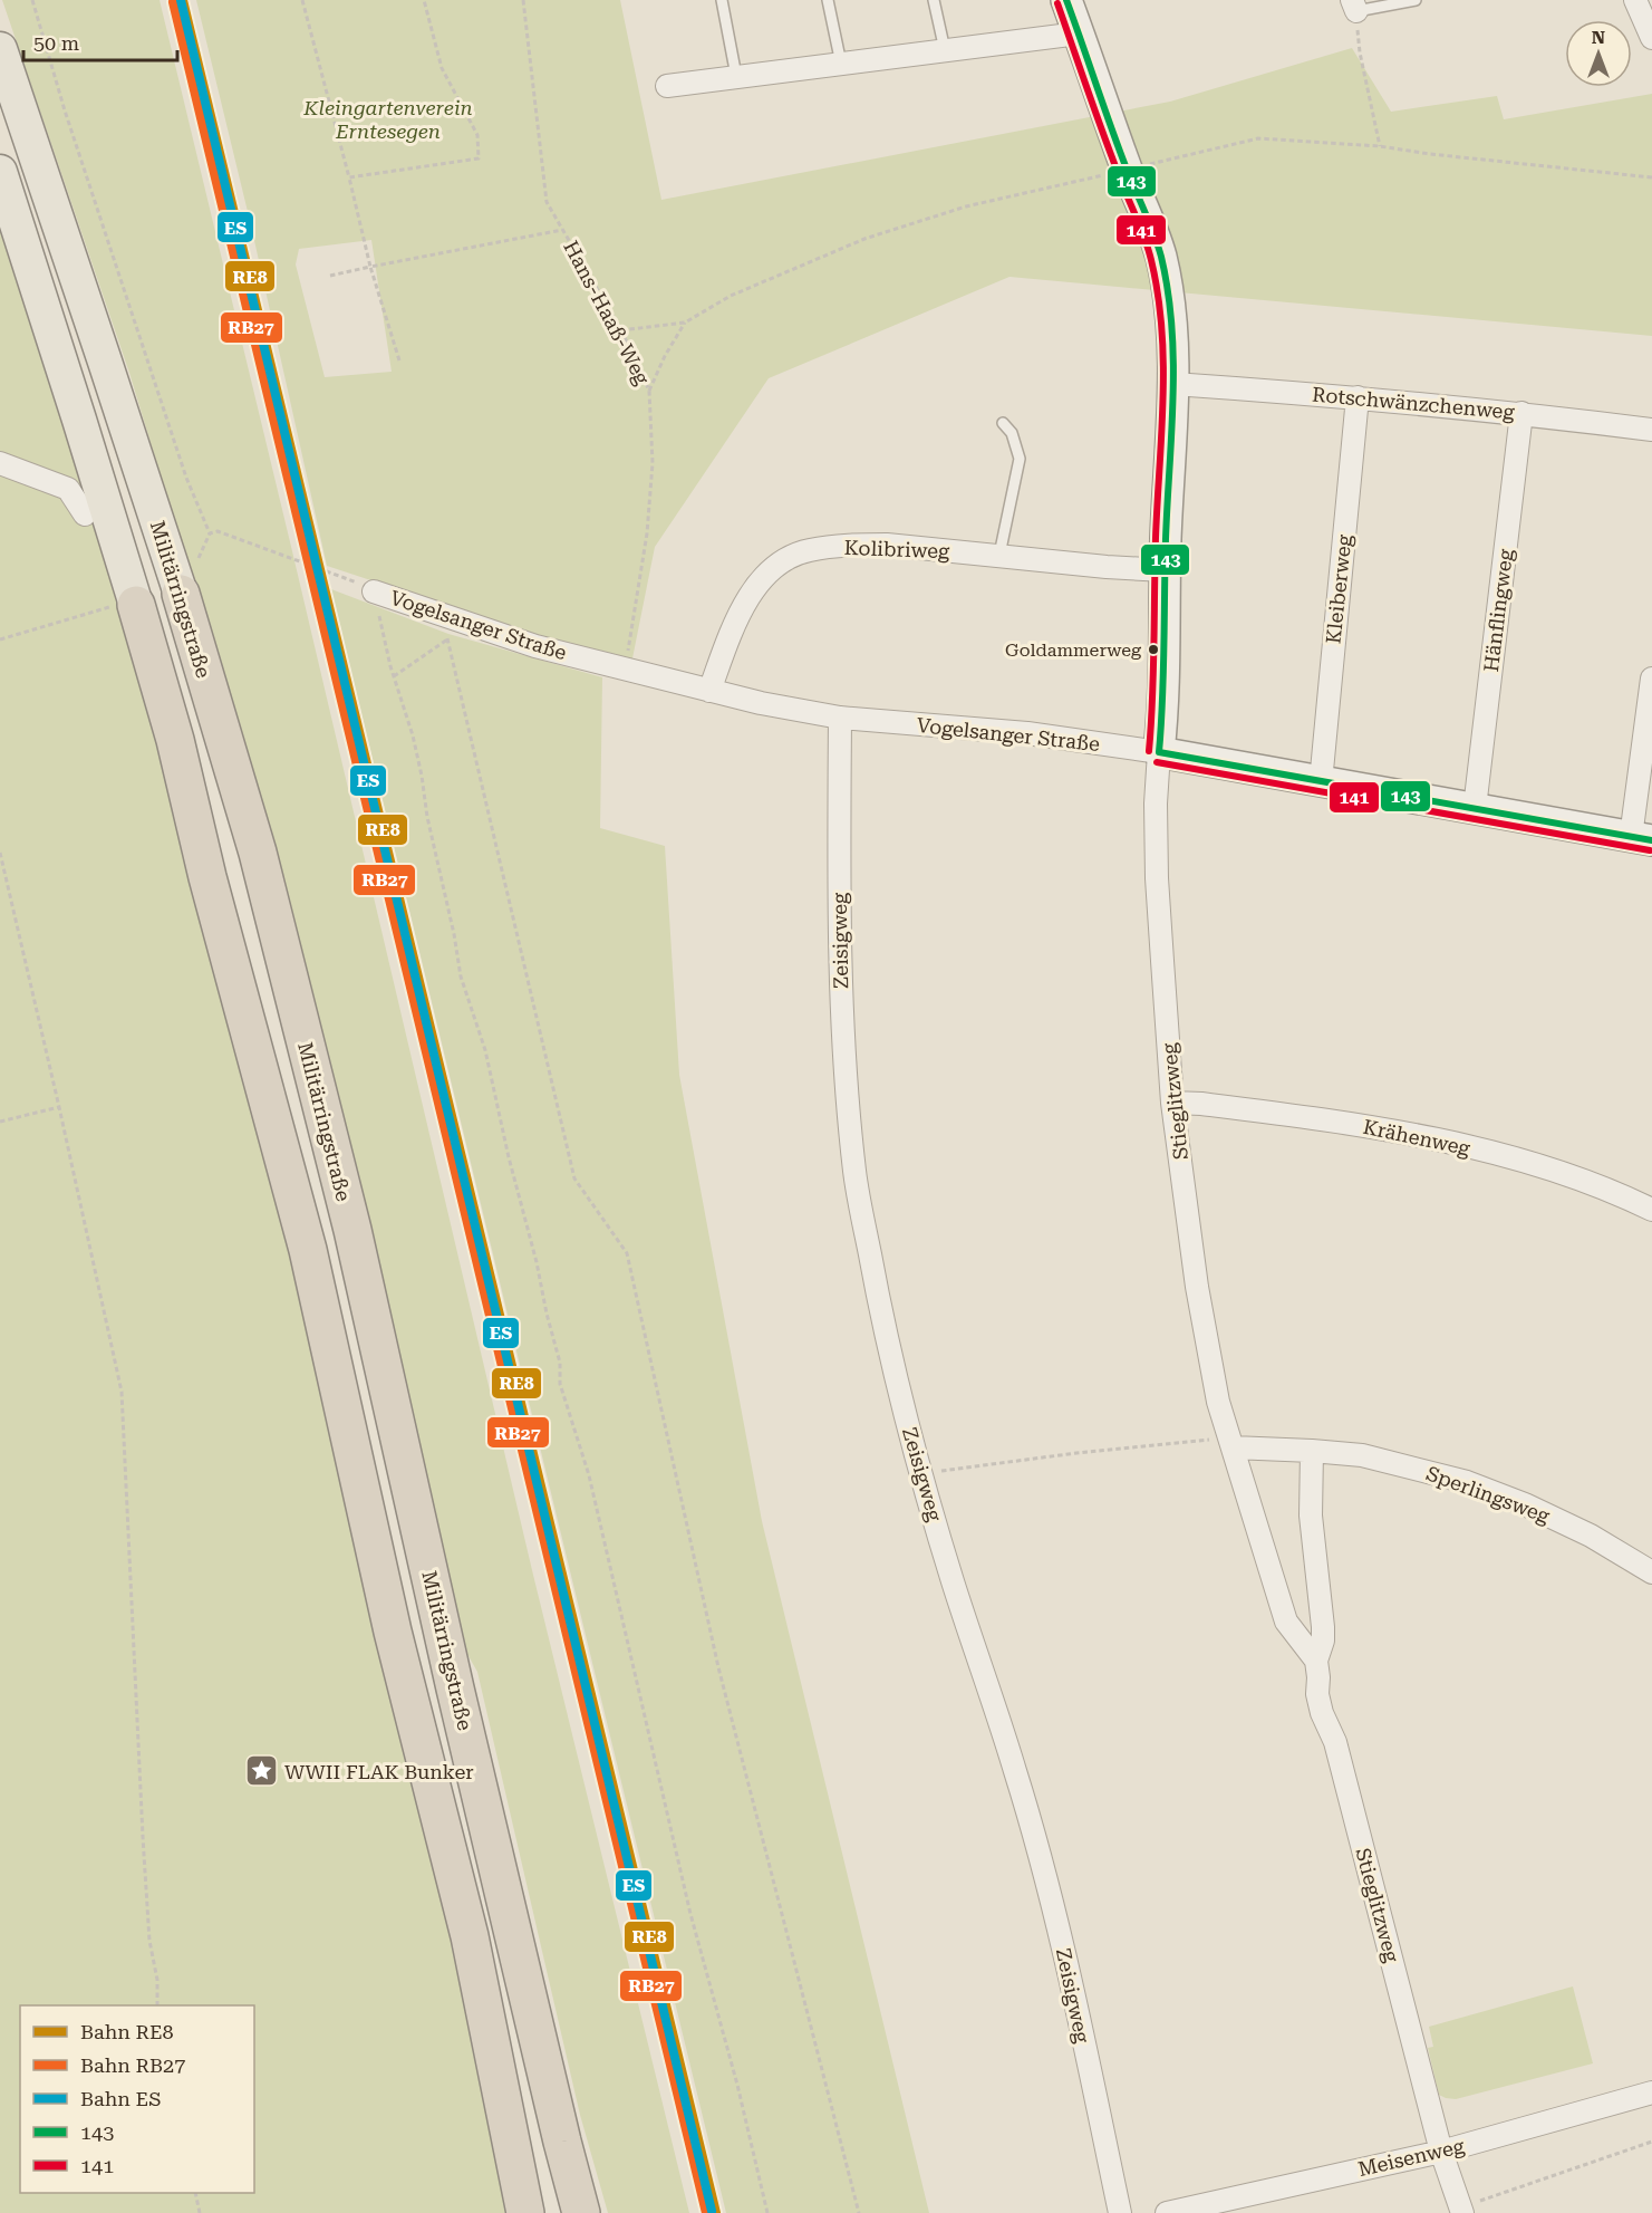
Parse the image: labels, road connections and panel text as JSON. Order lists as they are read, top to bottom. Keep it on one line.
{"streets":{"highway":["Militärringstraße"],"street":["Rotschwänzchenweg","Kolibriweg","Kleiberweg","Hänflingweg","Vogelsanger Straße","Zeisigweg","Stieglitzweg","Krähenweg","Sperlingsweg","Meisenweg"],"path":["Hans-Haaß-Weg"]},"crossings":[["Hans-Haaß-Weg","Vogelsanger Straße"],["Rotschwänzchenweg","Kleiberweg"],["Rotschwänzchenweg","Hänflingweg"],["Kolibriweg","Vogelsanger Straße"],["Kleiberweg","Vogelsanger Straße"],["Hänflingweg","Vogelsanger Straße"],["Vogelsanger Straße","Zeisigweg"],["Vogelsanger Straße","Stieglitzweg"],["Stieglitzweg","Krähenweg"],["Stieglitzweg","Sperlingsweg"],["Stieglitzweg","Meisenweg"]],"parks":["Kleingartenverein Erntesegen"],"places":{"other":["Goldammerweg"],"place":["WWII FLAK Bunker"]},"lines":["rail line RE8","rail line ES","transit line 143","rail line RB27","transit line 141"],"legend":["Bahn RE8","Bahn RB27","Bahn ES","143","141"],"scale_bar":"50 m","north":"top"}
